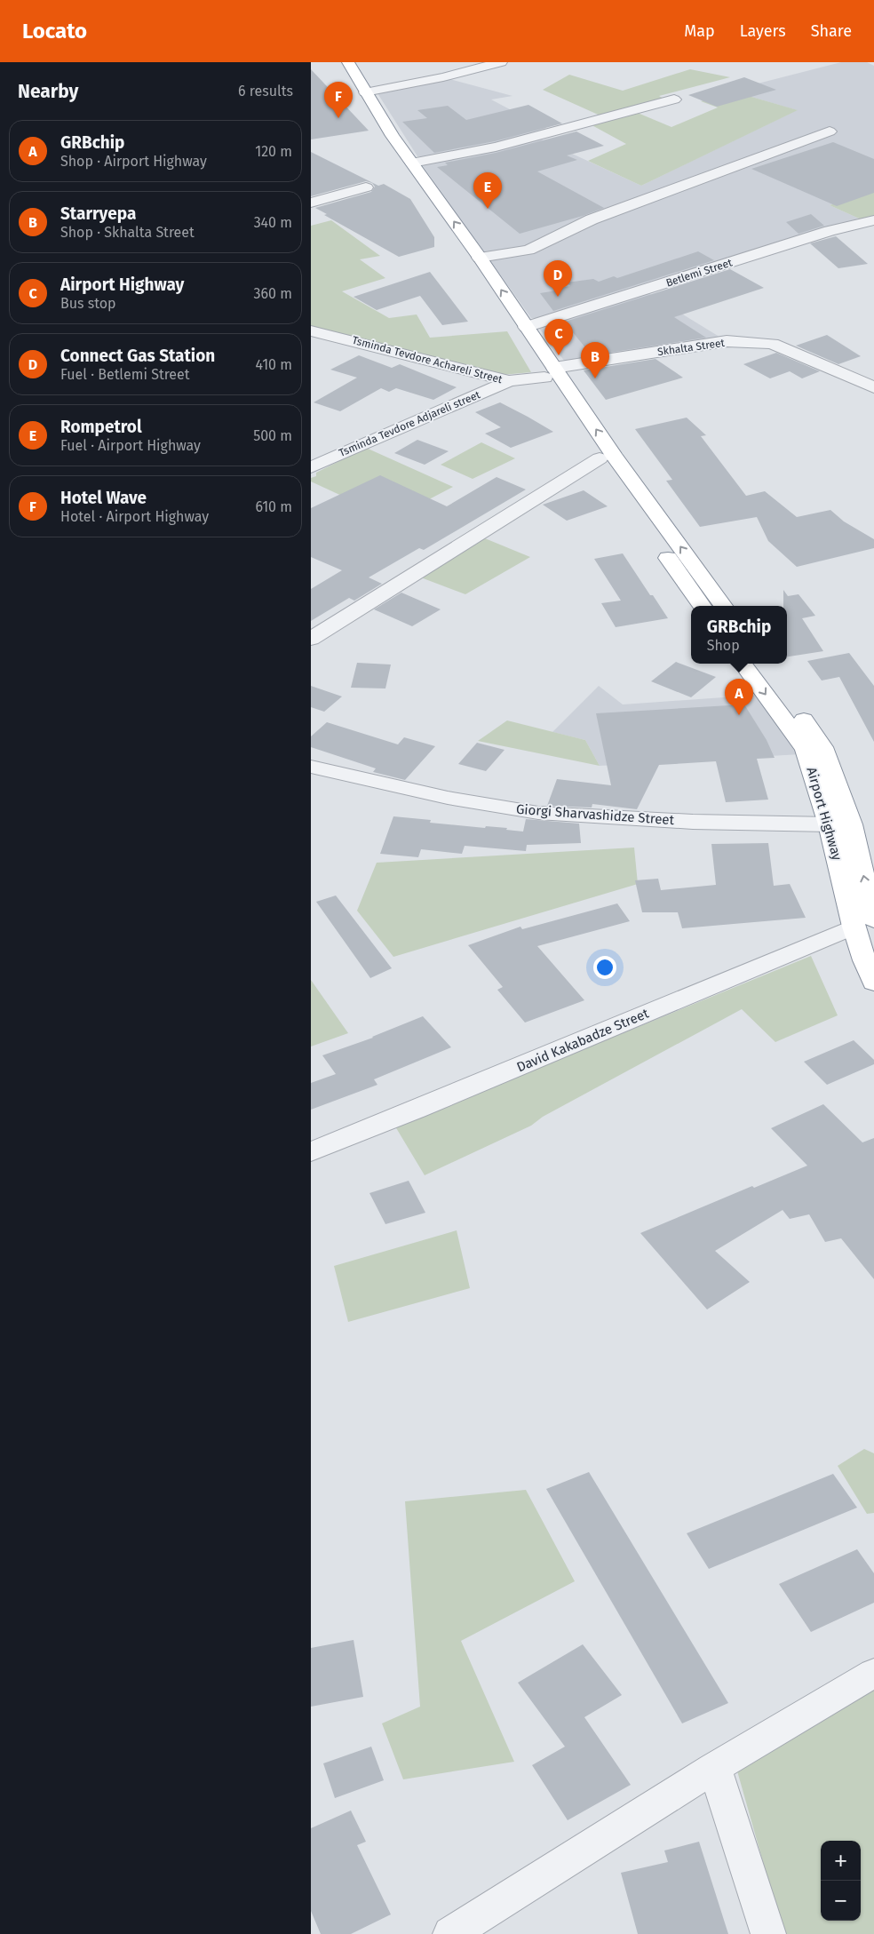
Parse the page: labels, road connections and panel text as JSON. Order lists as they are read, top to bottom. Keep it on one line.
{"streets":{"highway":["Airport Highway"],"street":["Betlemi Street","Skhalta Street","Tsminda Tevdore Achareli Street","Tsminda Tevdore Adjareli street","Giorgi Sharvashidze Street","David Kakabadze Street"]},"crossings":[["Skhalta Street","Tsminda Tevdore Achareli Street"],["Tsminda Tevdore Achareli Street","Tsminda Tevdore Adjareli street"],["Airport Highway","Giorgi Sharvashidze Street"],["Airport Highway","David Kakabadze Street"]],"page":{"header":"Locato","nav":["Map","Layers","Share"],"heading":["Nearby","6 results"],"pins":["F","E","D","C","B","A"],"list":[{"mark":"A","name":"GRBchip","note":"Shop · Airport Highway","value":"120 m"},{"mark":"B","name":"Starryepa","note":"Shop · Skhalta Street","value":"340 m"},{"mark":"C","name":"Airport Highway","note":"Bus stop","value":"360 m"},{"mark":"D","name":"Connect Gas Station","note":"Fuel · Betlemi Street","value":"410 m"},{"mark":"E","name":"Rompetrol","note":"Fuel · Airport Highway","value":"500 m"},{"mark":"F","name":"Hotel Wave","note":"Hotel · Airport Highway","value":"610 m"}],"popup":["GRBchip","Shop"],"map_buttons":["+","−"]}}
